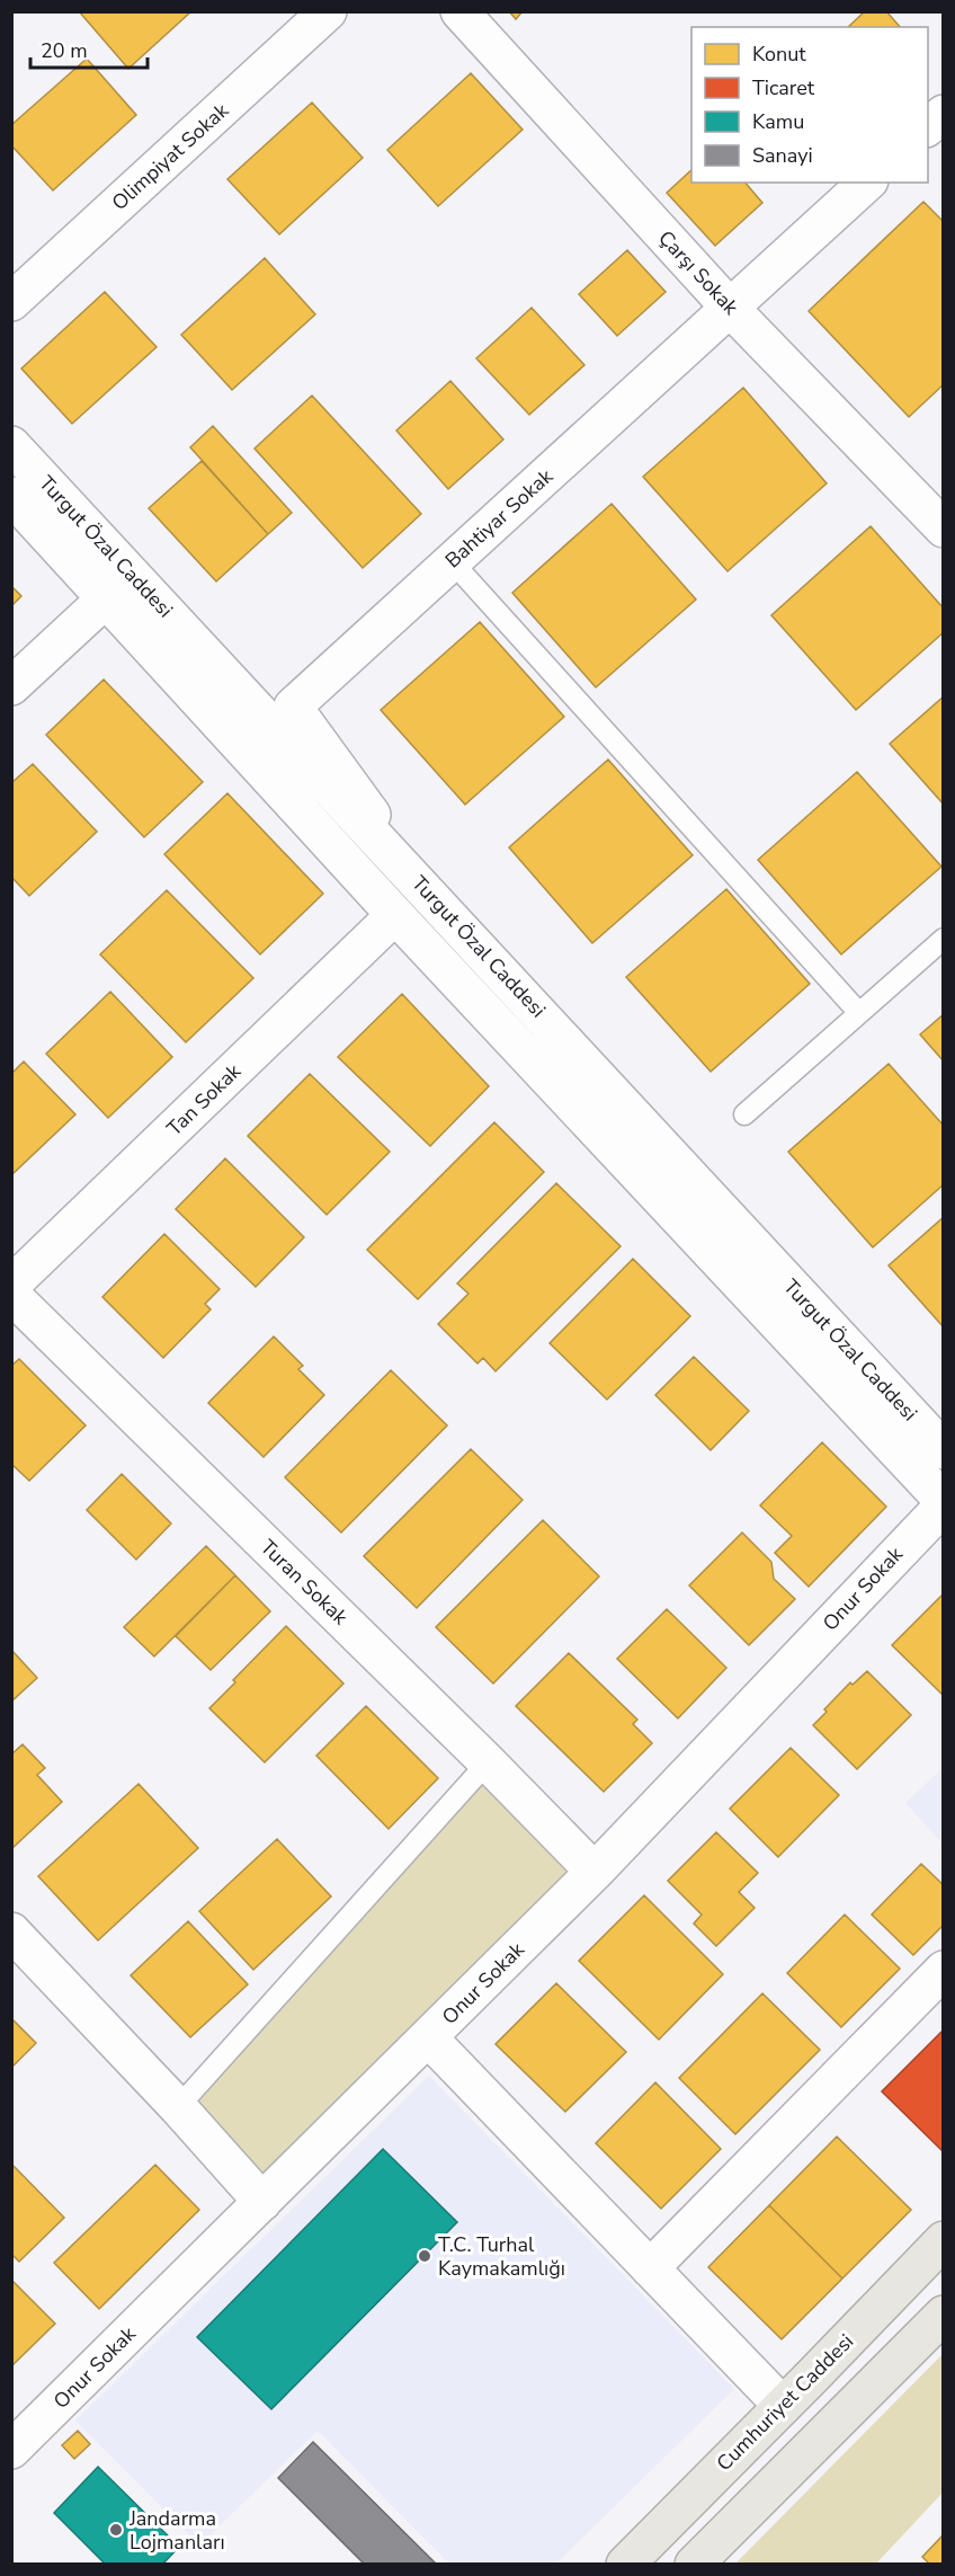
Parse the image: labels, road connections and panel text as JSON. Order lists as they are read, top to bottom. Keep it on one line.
{"streets":{"highway":["Cumhuriyet Caddesi"],"street":["Olimpiyat Sokak","Çarşı Sokak","Bahtiyar Sokak","Turgut Özal Caddesi","Tan Sokak","Turan Sokak","Onur Sokak"]},"crossings":[["Çarşı Sokak","Bahtiyar Sokak"],["Bahtiyar Sokak","Turgut Özal Caddesi"],["Turgut Özal Caddesi","Tan Sokak"],["Turgut Özal Caddesi","Onur Sokak"],["Turan Sokak","Onur Sokak"]],"places":["T.C. Turhal Kaymakamlığı","Jandarma Lojmanları"],"legend":["Konut","Ticaret","Kamu","Sanayi"],"scale_bar":"20 m"}
